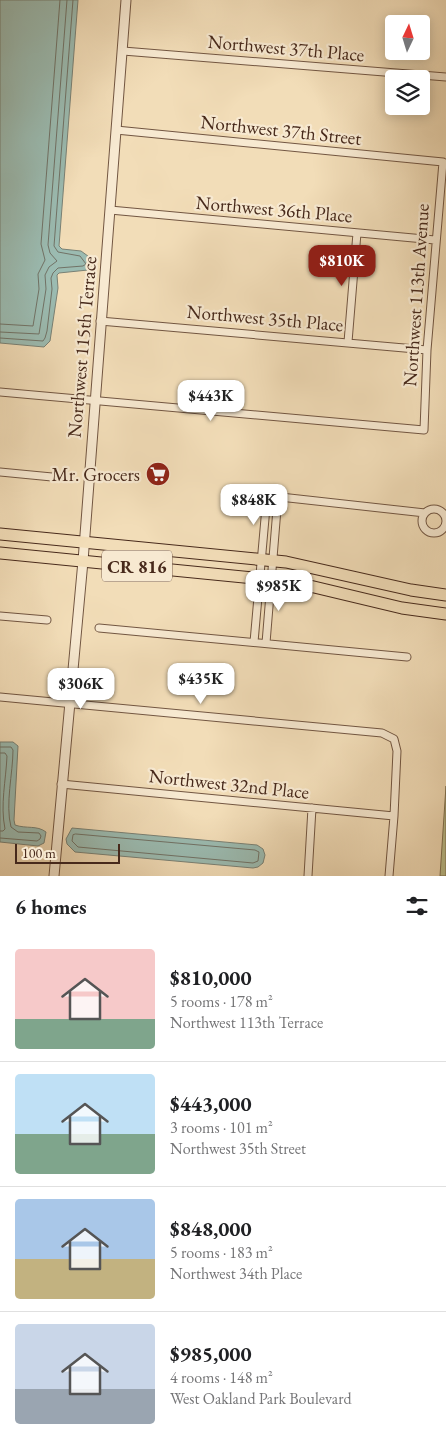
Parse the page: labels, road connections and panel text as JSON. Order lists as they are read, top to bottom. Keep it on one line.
{"streets":{"main road":["CR 816"],"street":["Northwest 37th Place","Northwest 37th Street","Northwest 36th Place","Northwest 113th Avenue","Northwest 35th Place","Northwest 115th Terrace","Northwest 32nd Place"]},"crossings":[["Northwest 37th Place","Northwest 115th Terrace"],["Northwest 37th Street","Northwest 113th Avenue"],["Northwest 37th Street","Northwest 115th Terrace"],["Northwest 36th Place","Northwest 113th Avenue"],["Northwest 36th Place","Northwest 115th Terrace"],["Northwest 113th Avenue","Northwest 35th Place"],["Northwest 113th Avenue","Northwest 115th Terrace"],["Northwest 35th Place","Northwest 115th Terrace"],["Northwest 115th Terrace","CR 816"],["Northwest 115th Terrace","Northwest 32nd Place"]],"places":{"supermarket":["Mr. Grocers"]},"scale_bar":"100 m","north":"top","page":{"price":["$810K","$443K","$848K","$985K","$435K","$306K"],"scale":"100 m","heading":"6 homes","list":[{"name":"$810,000","note":"5 rooms · 178 m² · Northwest 113th Terrace"},{"name":"$443,000","note":"3 rooms · 101 m² · Northwest 35th Street"},{"name":"$848,000","note":"5 rooms · 183 m² · Northwest 34th Place"},{"name":"$985,000","note":"4 rooms · 148 m² · West Oakland Park Boulevard"}]}}
